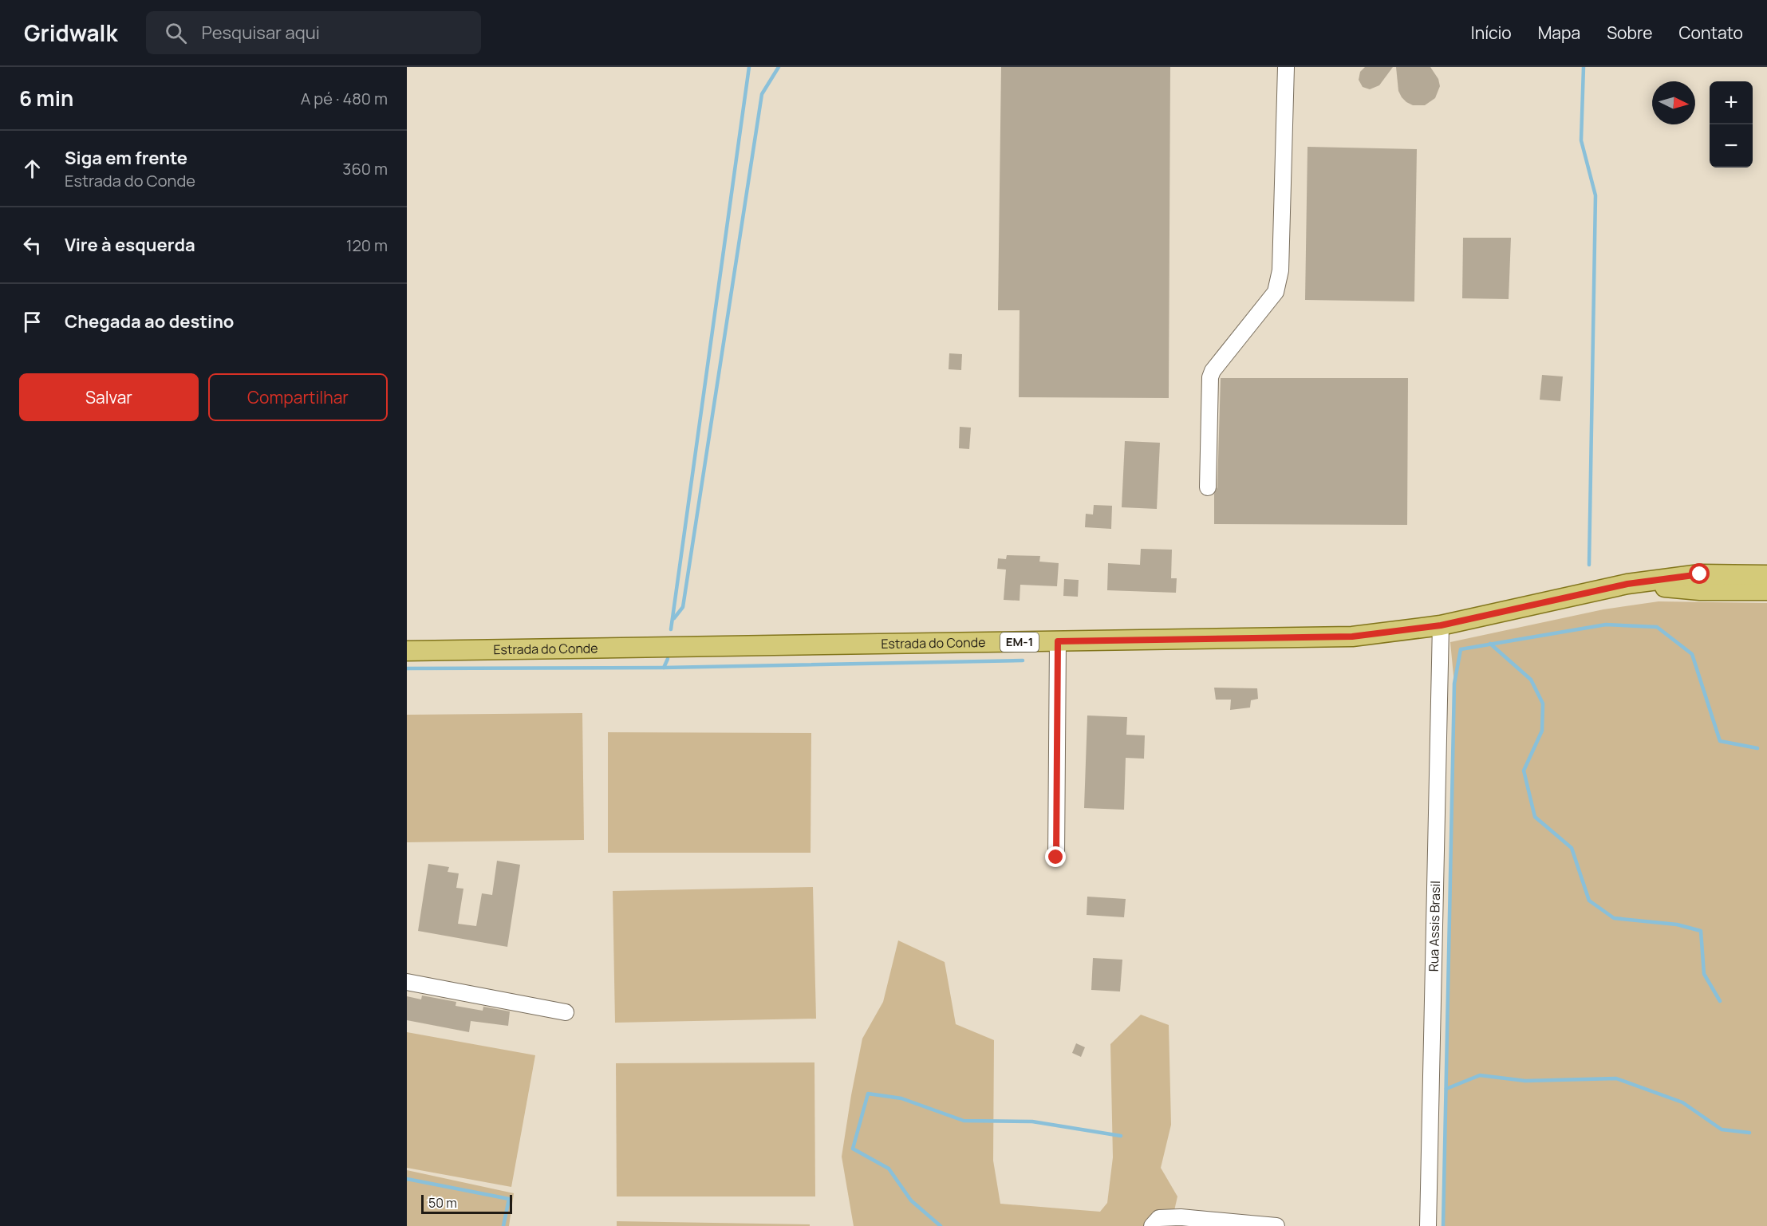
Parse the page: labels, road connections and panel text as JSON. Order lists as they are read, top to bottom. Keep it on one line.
{"streets":{"main road":["EM-1","Estrada do Conde"],"street":["Rua Assis Brasil"]},"crossings":[["Estrada do Conde","Rua Assis Brasil"]],"scale_bar":"50 m","north":"right","page":{"header":"Gridwalk","search":"Pesquisar aqui","nav":["Início","Mapa","Sobre","Contato"],"heading":["6 min","A pé · 480 m"],"map_buttons":["+","−"],"list":[["Siga em frente","Estrada do Conde","360 m"],["Vire à esquerda","120 m"],"Chegada ao destino"],"buttons":["Salvar","Compartilhar"],"scale":"50 m"}}
